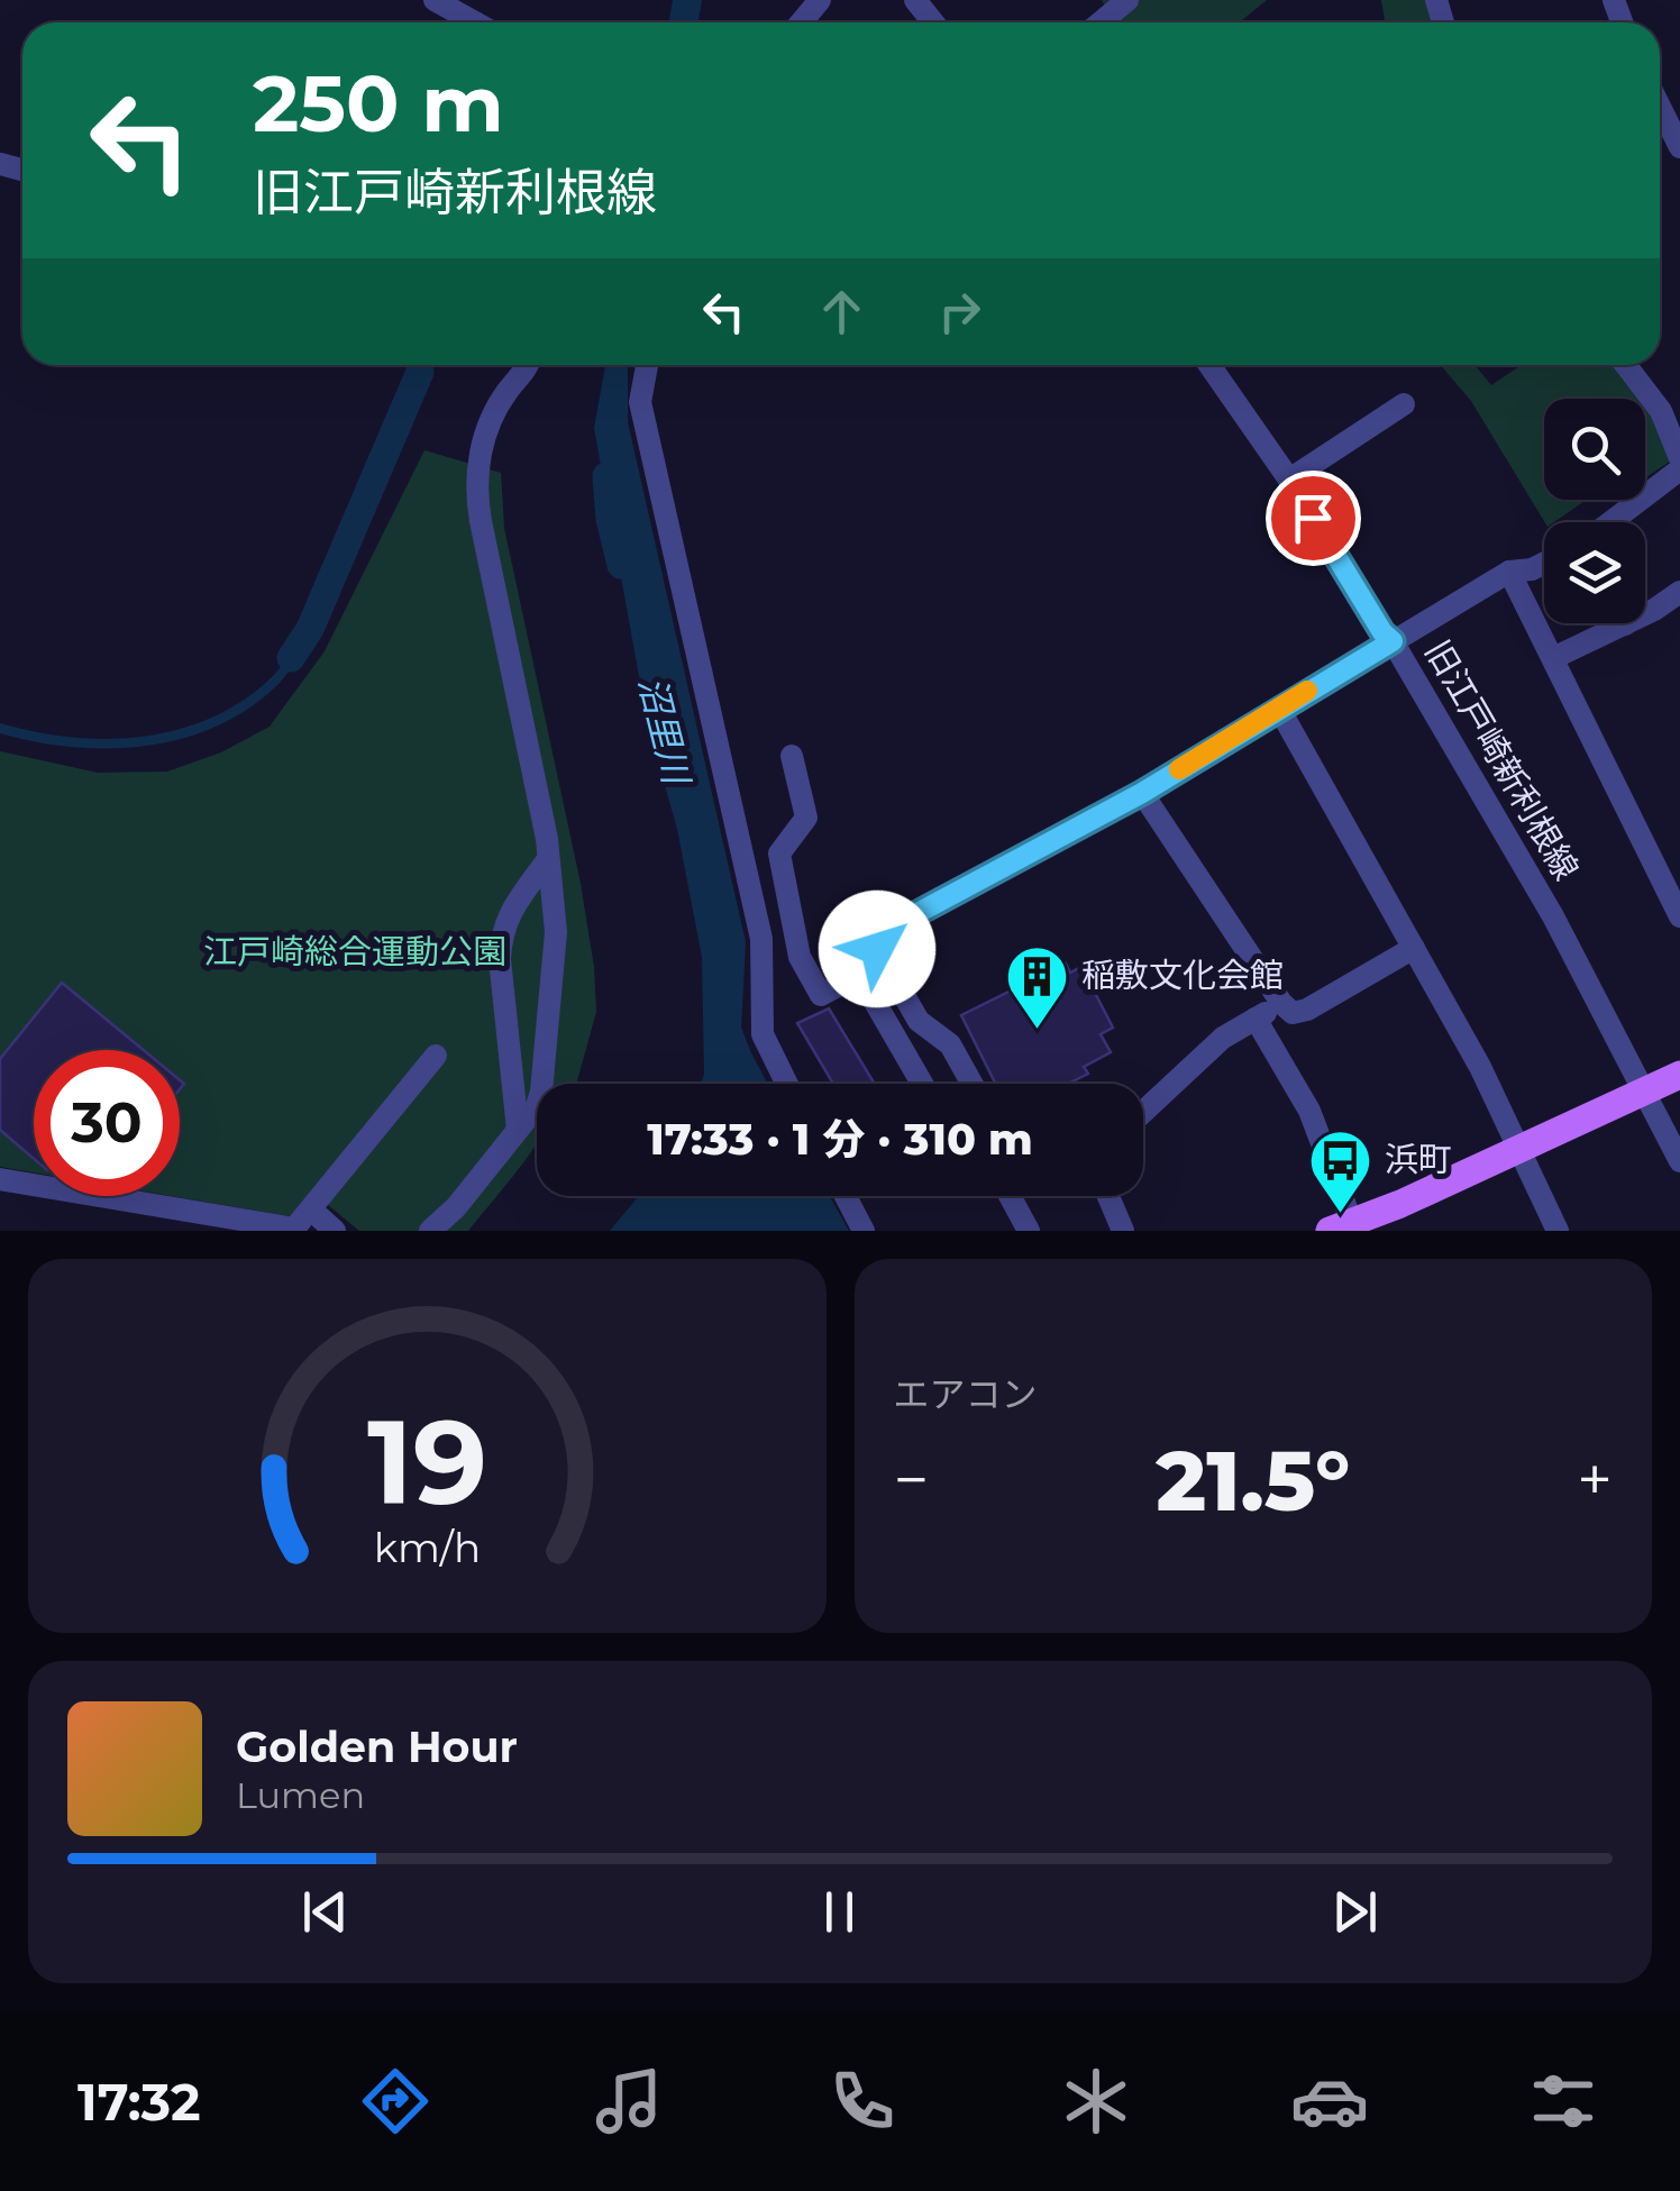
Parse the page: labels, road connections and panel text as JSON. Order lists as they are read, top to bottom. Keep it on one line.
{"streets":{"street":["旧江戸崎新利根線"]},"water":["沼里川"],"parks":["江戸崎総合運動公園"],"places":{"building":["稲敷文化会館"],"bus stop":["浜町"]},"page":{"turn":["250 m","旧江戸崎新利根線"],"limit":"30","trip":"17:33 · 1 分 · 310 m","tile":"エアコン","heat":["−","21.5°","+"],"song":["Golden Hour","Lumen"],"tabs":"17:32","gauge":["19","km/h"]}}
